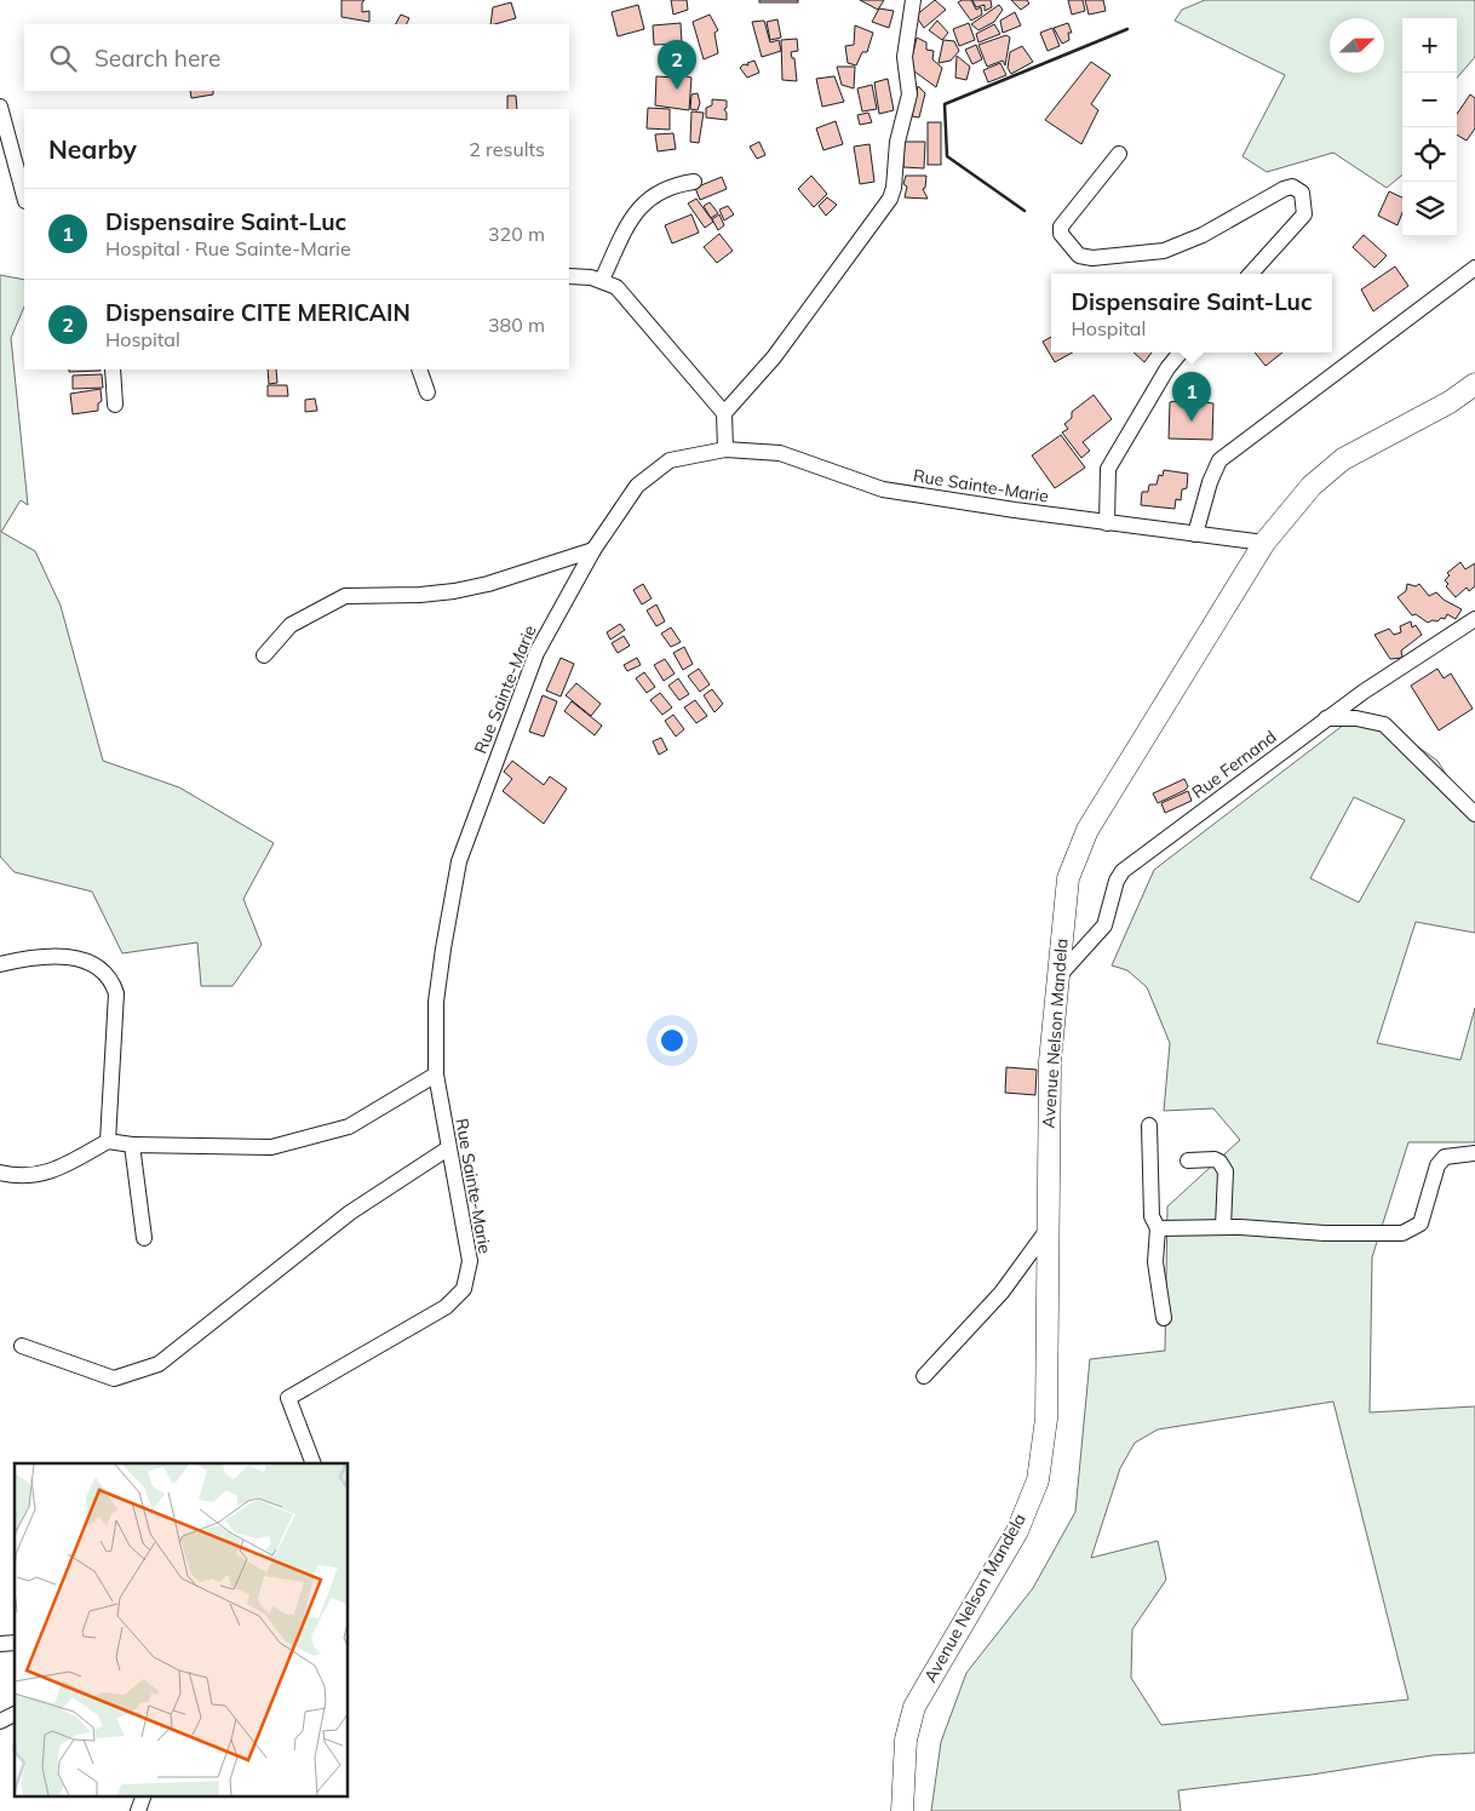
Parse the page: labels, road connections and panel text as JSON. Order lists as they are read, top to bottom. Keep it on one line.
{"streets":{"street":["Rue Sainte-Marie","Rue Fernand","Avenue Nelson Mandela"]},"crossings":[["Rue Sainte-Marie","Avenue Nelson Mandela"],["Rue Fernand","Avenue Nelson Mandela"]],"north":"right","page":{"map_buttons":["+","−"],"search":"Search here","pins":["2","1"],"heading":["Nearby","2 results"],"list":[{"mark":"1","name":"Dispensaire Saint-Luc","note":"Hospital · Rue Sainte-Marie","value":"320 m"},{"mark":"2","name":"Dispensaire CITE MERICAIN","note":"Hospital","value":"380 m"}],"popup":["Dispensaire Saint-Luc","Hospital"]}}
